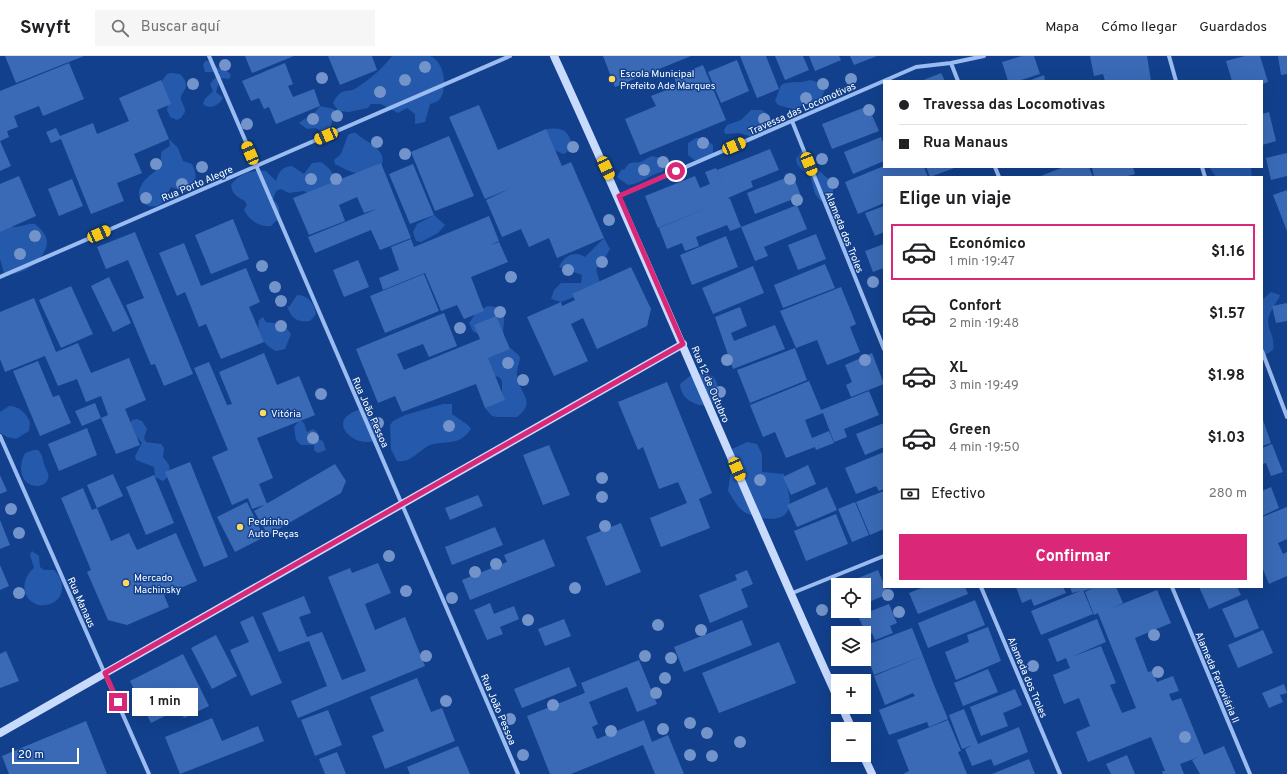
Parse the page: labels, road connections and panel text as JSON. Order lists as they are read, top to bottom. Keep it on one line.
{"streets":{"main road":["Rua 12 de Outubro"],"street":["Travessa das Locomotivas","Rua Porto Alegre","Alameda dos Troles","Rua João Pessoa","Rua Manaus","Alameda Ferroviária II"]},"crossings":[["Travessa das Locomotivas","Alameda dos Troles"],["Travessa das Locomotivas","Rua 12 de Outubro"],["Rua Porto Alegre","Rua João Pessoa"]],"places":["Escola Municipal Prefeito Ade Marques","Vitória","Pedrinho Auto Peças","Mercado Machinsky"],"scale_bar":"20 m","page":{"header":"Swyft","search":"Buscar aquí","nav":["Mapa","Cómo llegar","Guardados"],"banner":["Travessa das Locomotivas","Rua Manaus"],"heading":"Elige un viaje","list":[{"name":"Económico","note":"1 min · 19:47","value":"$1.16"},{"name":"Confort","note":"2 min · 19:48","value":"$1.57"},{"name":"XL","note":"3 min · 19:49","value":"$1.98"},{"name":"Green","note":"4 min · 19:50","value":"$1.03"}],"pay":["Efectivo","280 m"],"buttons":"Confirmar","map_buttons":["+","−"],"bubble":"1 min","scale":"20 m"}}
